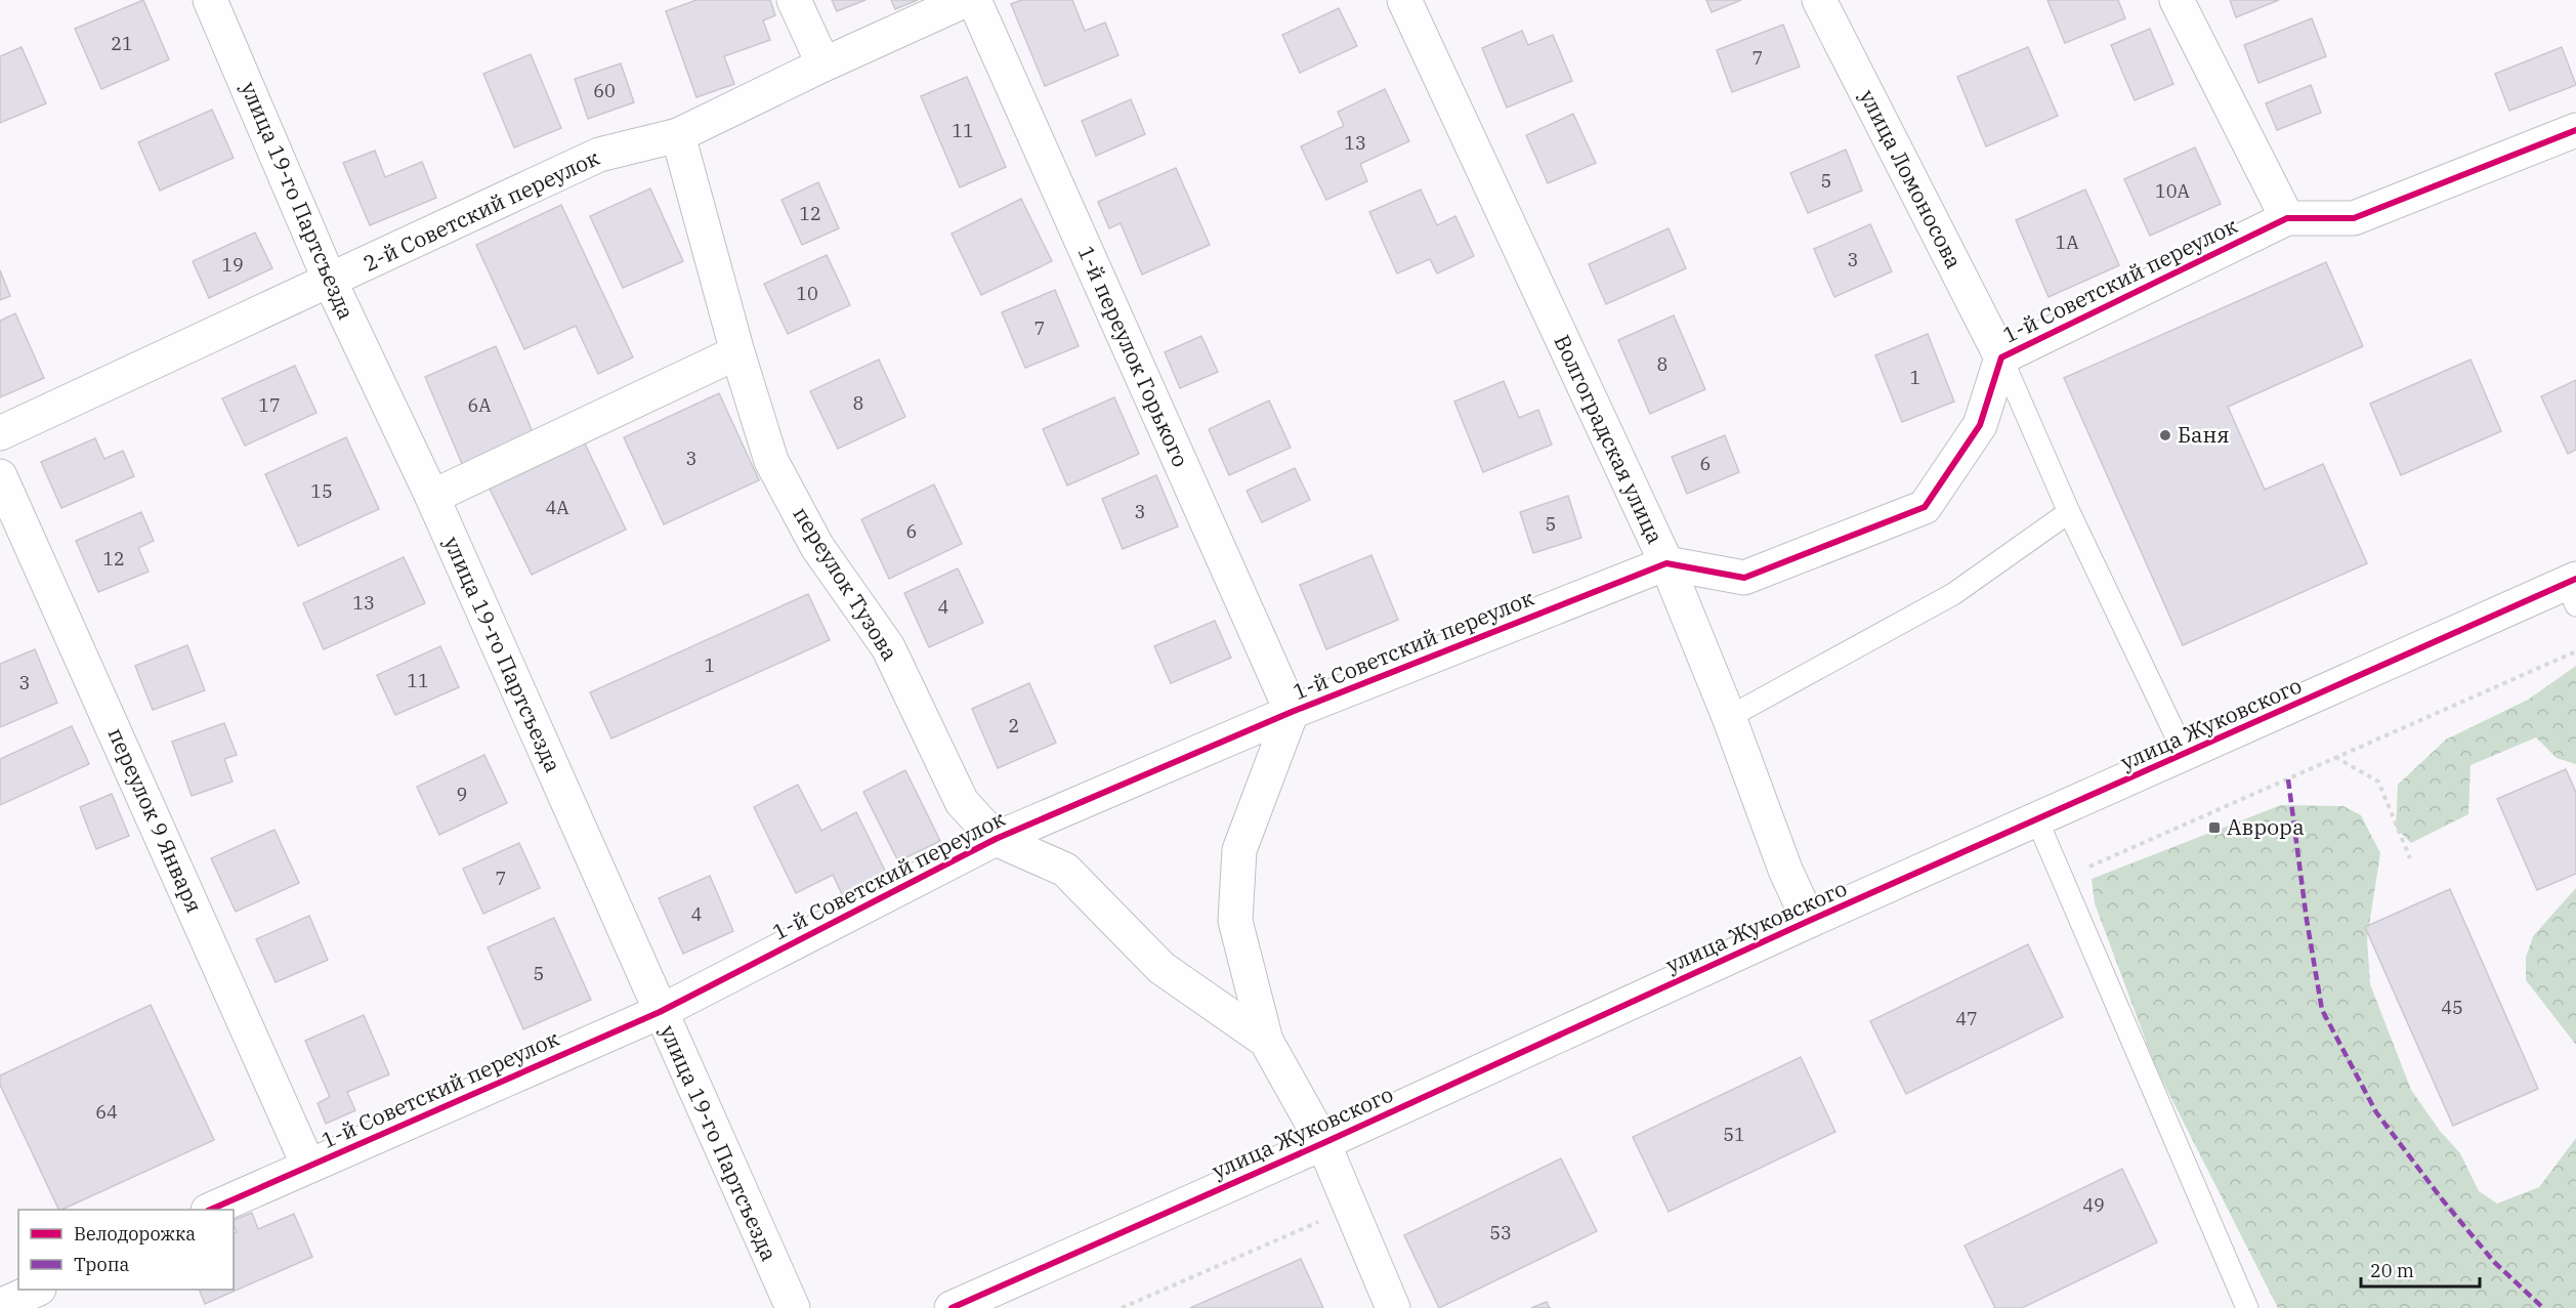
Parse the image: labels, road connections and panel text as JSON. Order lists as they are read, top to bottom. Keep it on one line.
{"streets":{"street":["улица Ломоносова","улица 19-го Партсъезда","2-й Советский переулок","1-й Советский переулок","1-й переулок Горького","Волгоградская улица","переулок Тузова","улица Жуковского","переулок 9 Января"]},"crossings":[["улица Ломоносова","1-й Советский переулок"],["улица 19-го Партсъезда","2-й Советский переулок"],["улица 19-го Партсъезда","1-й Советский переулок"],["2-й Советский переулок","переулок Тузова"],["1-й Советский переулок","1-й переулок Горького"],["1-й Советский переулок","Волгоградская улица"],["1-й Советский переулок","переулок Тузова"],["1-й Советский переулок","переулок 9 Января"],["Волгоградская улица","улица Жуковского"]],"places":{"other":["Баня"],"transit":["Аврора"]},"house_numbers":["21","7","60","11","13","5","10А","12","1А","3","19","10","7","8","1","8","17","6А","3","6","15","4А","3","5","6","12","13","4","1","11","3","2","9","7","4","5","45","47","64","51","49","53"],"legend":["Велодорожка","Тропа"],"scale_bar":"20 m"}
